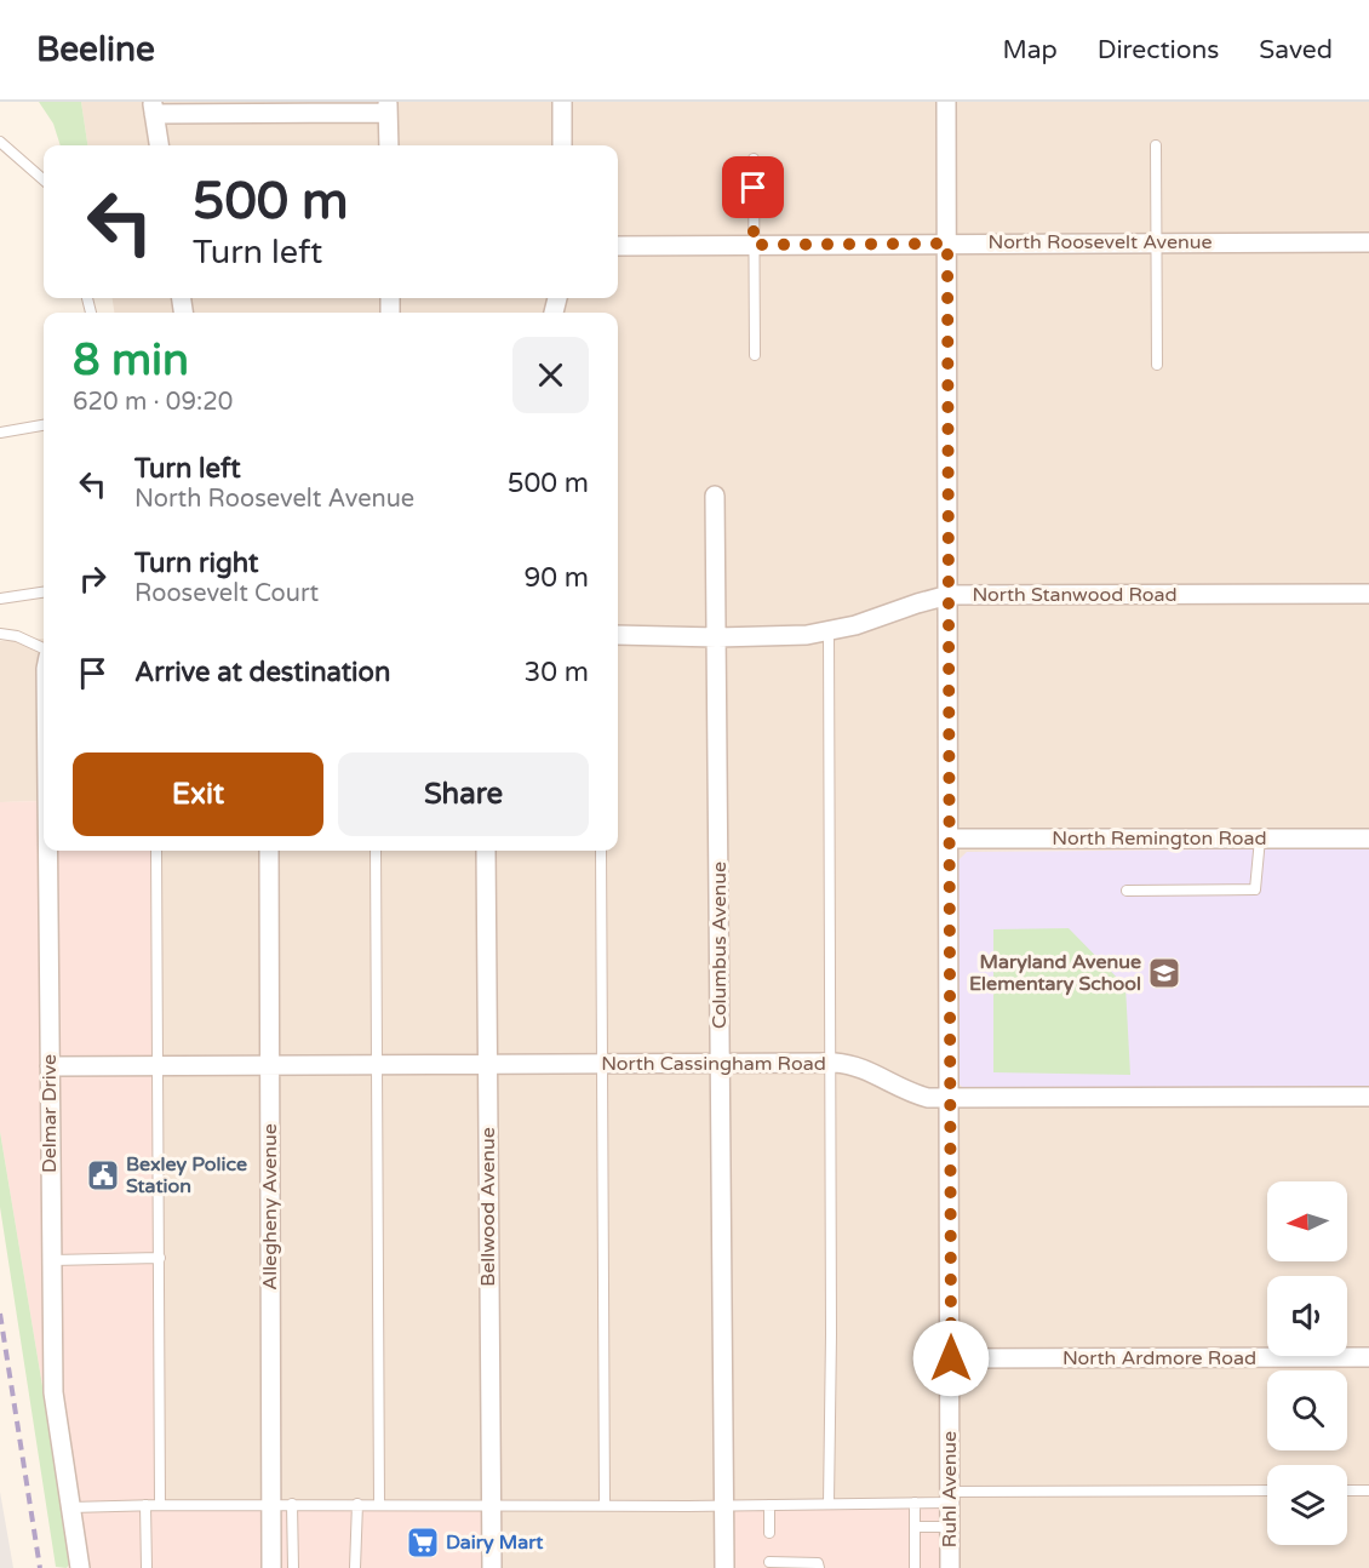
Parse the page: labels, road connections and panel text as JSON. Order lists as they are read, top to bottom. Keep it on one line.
{"streets":{"street":["North Roosevelt Avenue","North Stanwood Road","North Remington Road","Columbus Avenue","North Cassingham Road","Delmar Drive","Allegheny Avenue","Bellwood Avenue","North Ardmore Road","Ruhl Avenue"]},"crossings":[["North Roosevelt Avenue","Ruhl Avenue"],["North Stanwood Road","Columbus Avenue"],["North Stanwood Road","Ruhl Avenue"],["North Remington Road","Ruhl Avenue"],["Columbus Avenue","North Cassingham Road"],["North Cassingham Road","Delmar Drive"],["North Cassingham Road","Allegheny Avenue"],["North Cassingham Road","Bellwood Avenue"],["North Cassingham Road","Ruhl Avenue"],["North Ardmore Road","Ruhl Avenue"]],"places":{"school or university":["Maryland Avenue Elementary School"],"public building":["Bexley Police Station"],"supermarket":["Dairy Mart"]},"north":"left","page":{"header":"Beeline","nav":["Map","Directions","Saved"],"turn":["500 m","Turn left"],"heading":["8 min","620 m · 09:20"],"list":[{"name":"Turn left","note":"North Roosevelt Avenue","value":"500 m"},{"name":"Turn right","note":"Roosevelt Court","value":"90 m"},{"name":"Arrive at destination","value":"30 m"}],"buttons":["Exit","Share"]}}
